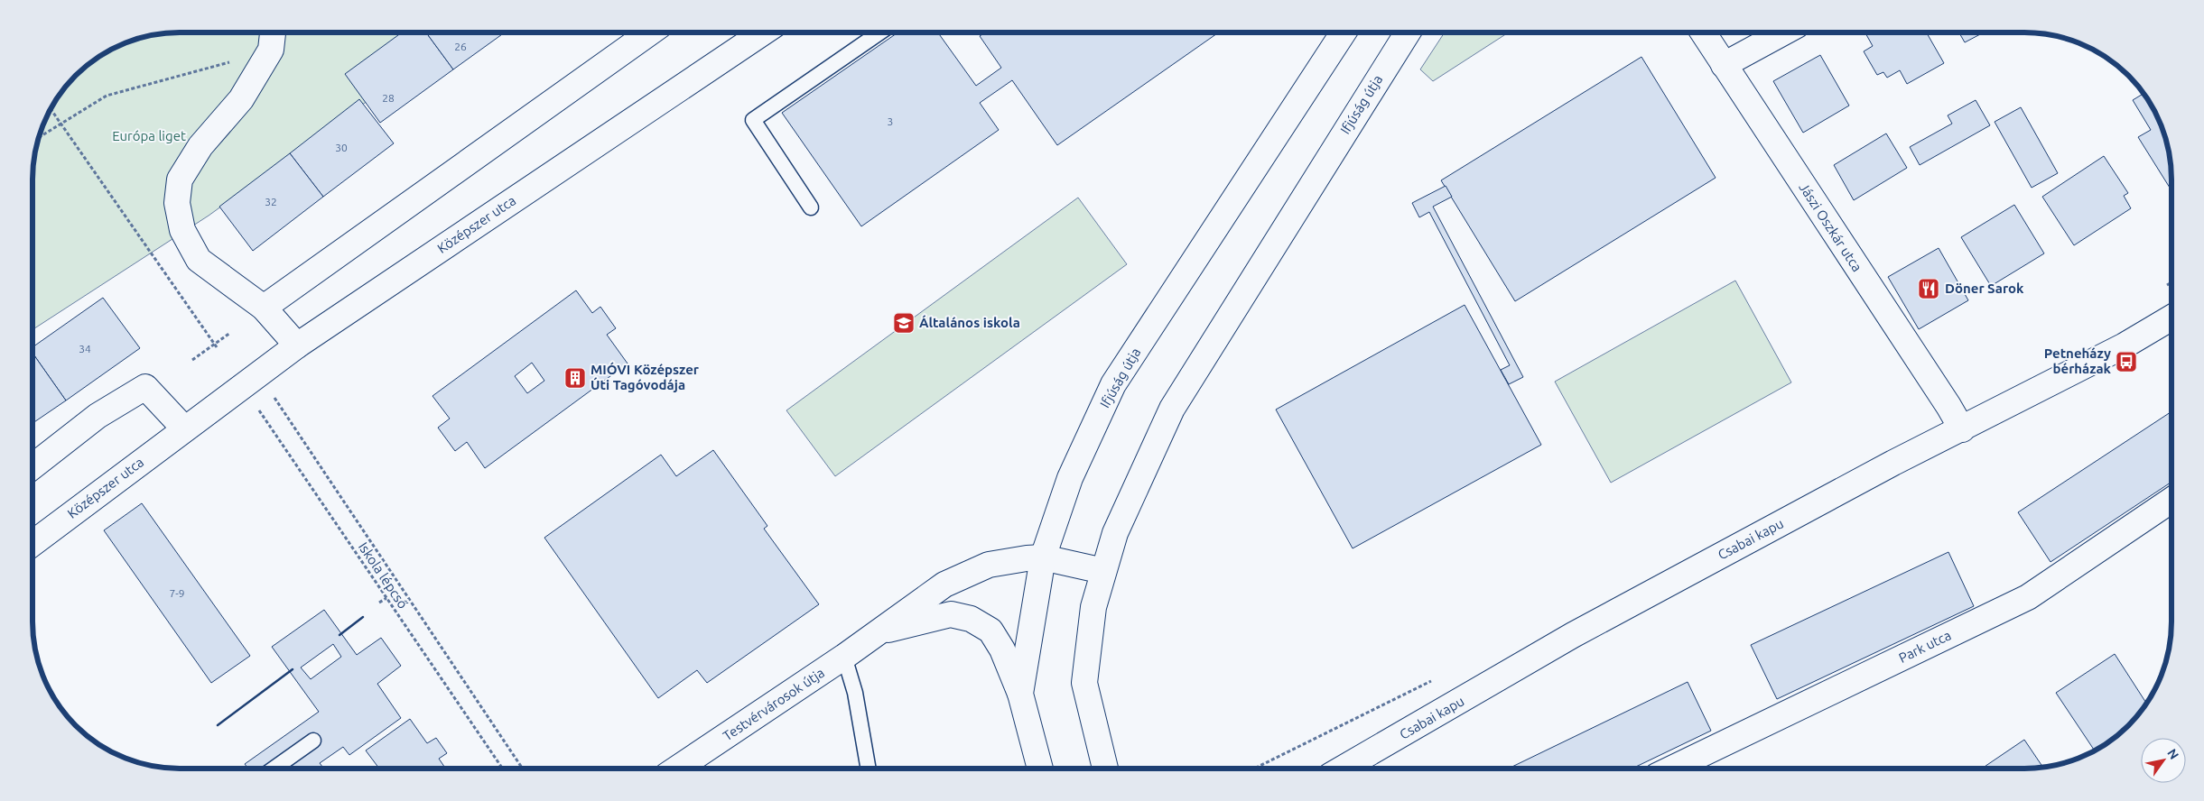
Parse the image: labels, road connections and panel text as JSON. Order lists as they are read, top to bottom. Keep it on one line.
{"streets":{"street":["Ifjúság útja","Középszer utca","Jászi Oszkár utca","Csabai kapu","Park utca","Testvérvárosok útja"],"path":["Iskola lépcső"]},"crossings":[["Ifjúság útja","Testvérvárosok útja"],["Középszer utca","Iskola lépcső"],["Jászi Oszkár utca","Csabai kapu"]],"parks":["Európa liget"],"places":{"restaurant":["Döner Sarok"],"school or university":["Általános iskola"],"bus stop":["Petneházy bérházak"],"building":["MIÓVI Középszer Úti Tagóvodája"]},"house_numbers":["26","28","3","30","32","34","7-9"],"north":"top right"}
